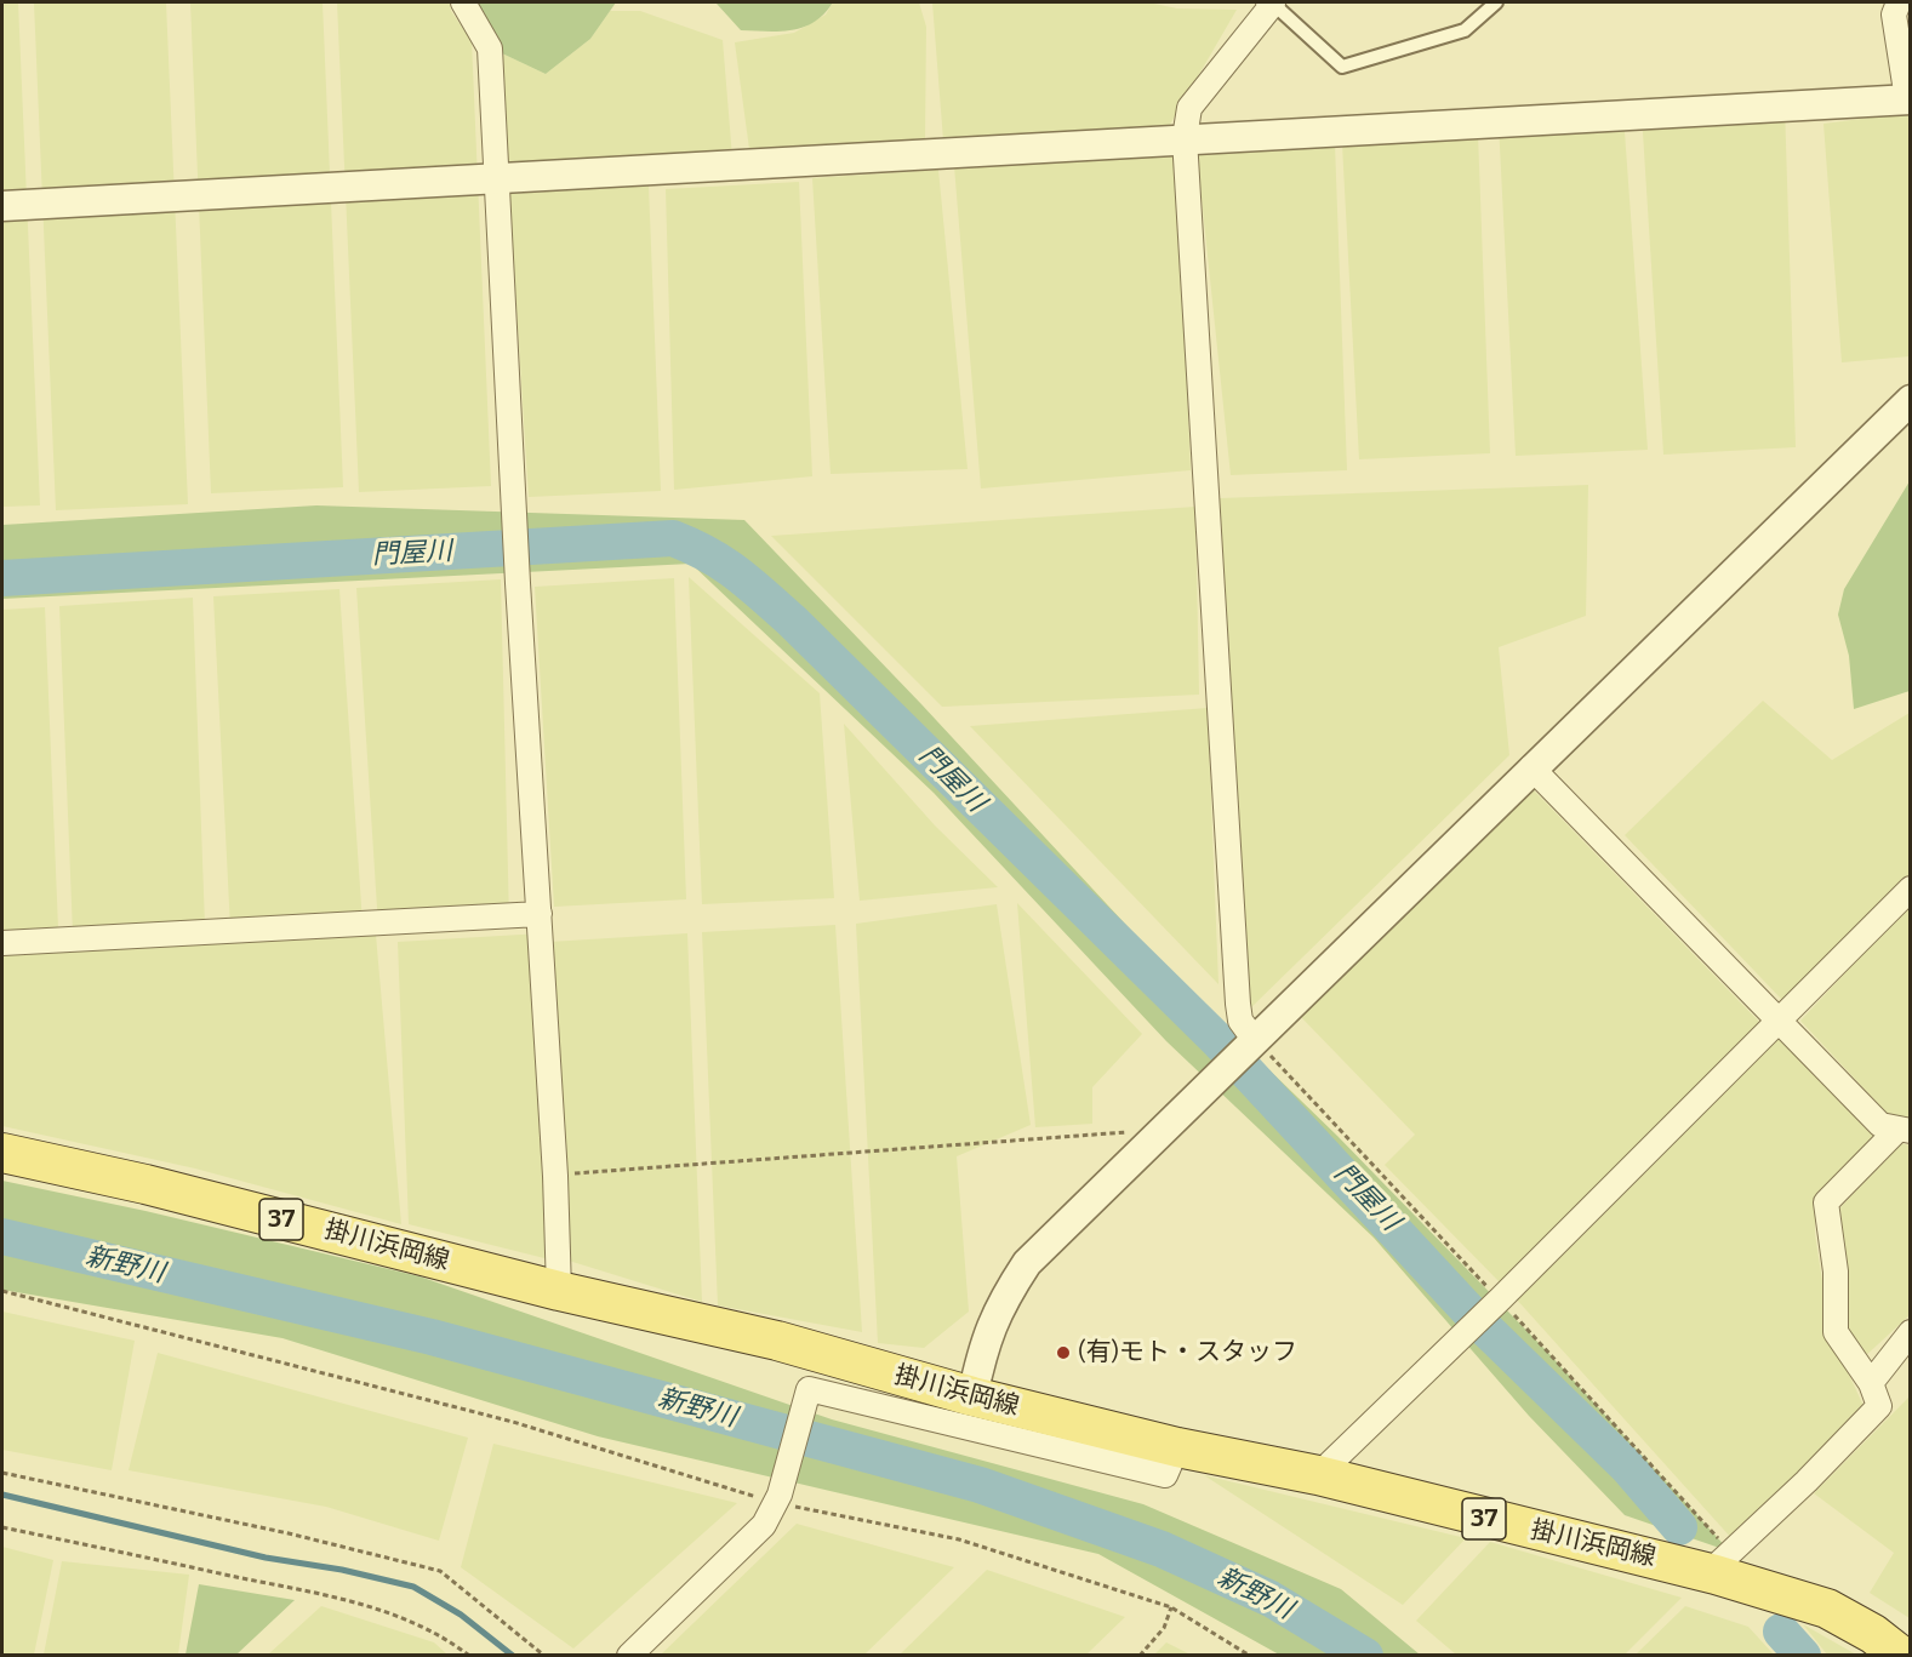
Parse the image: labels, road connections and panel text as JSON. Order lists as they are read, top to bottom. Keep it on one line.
{"streets":{"main road":["37","掛川浜岡線"]},"water":["門屋川","新野川"],"places":["(有)モト・スタッフ"]}
